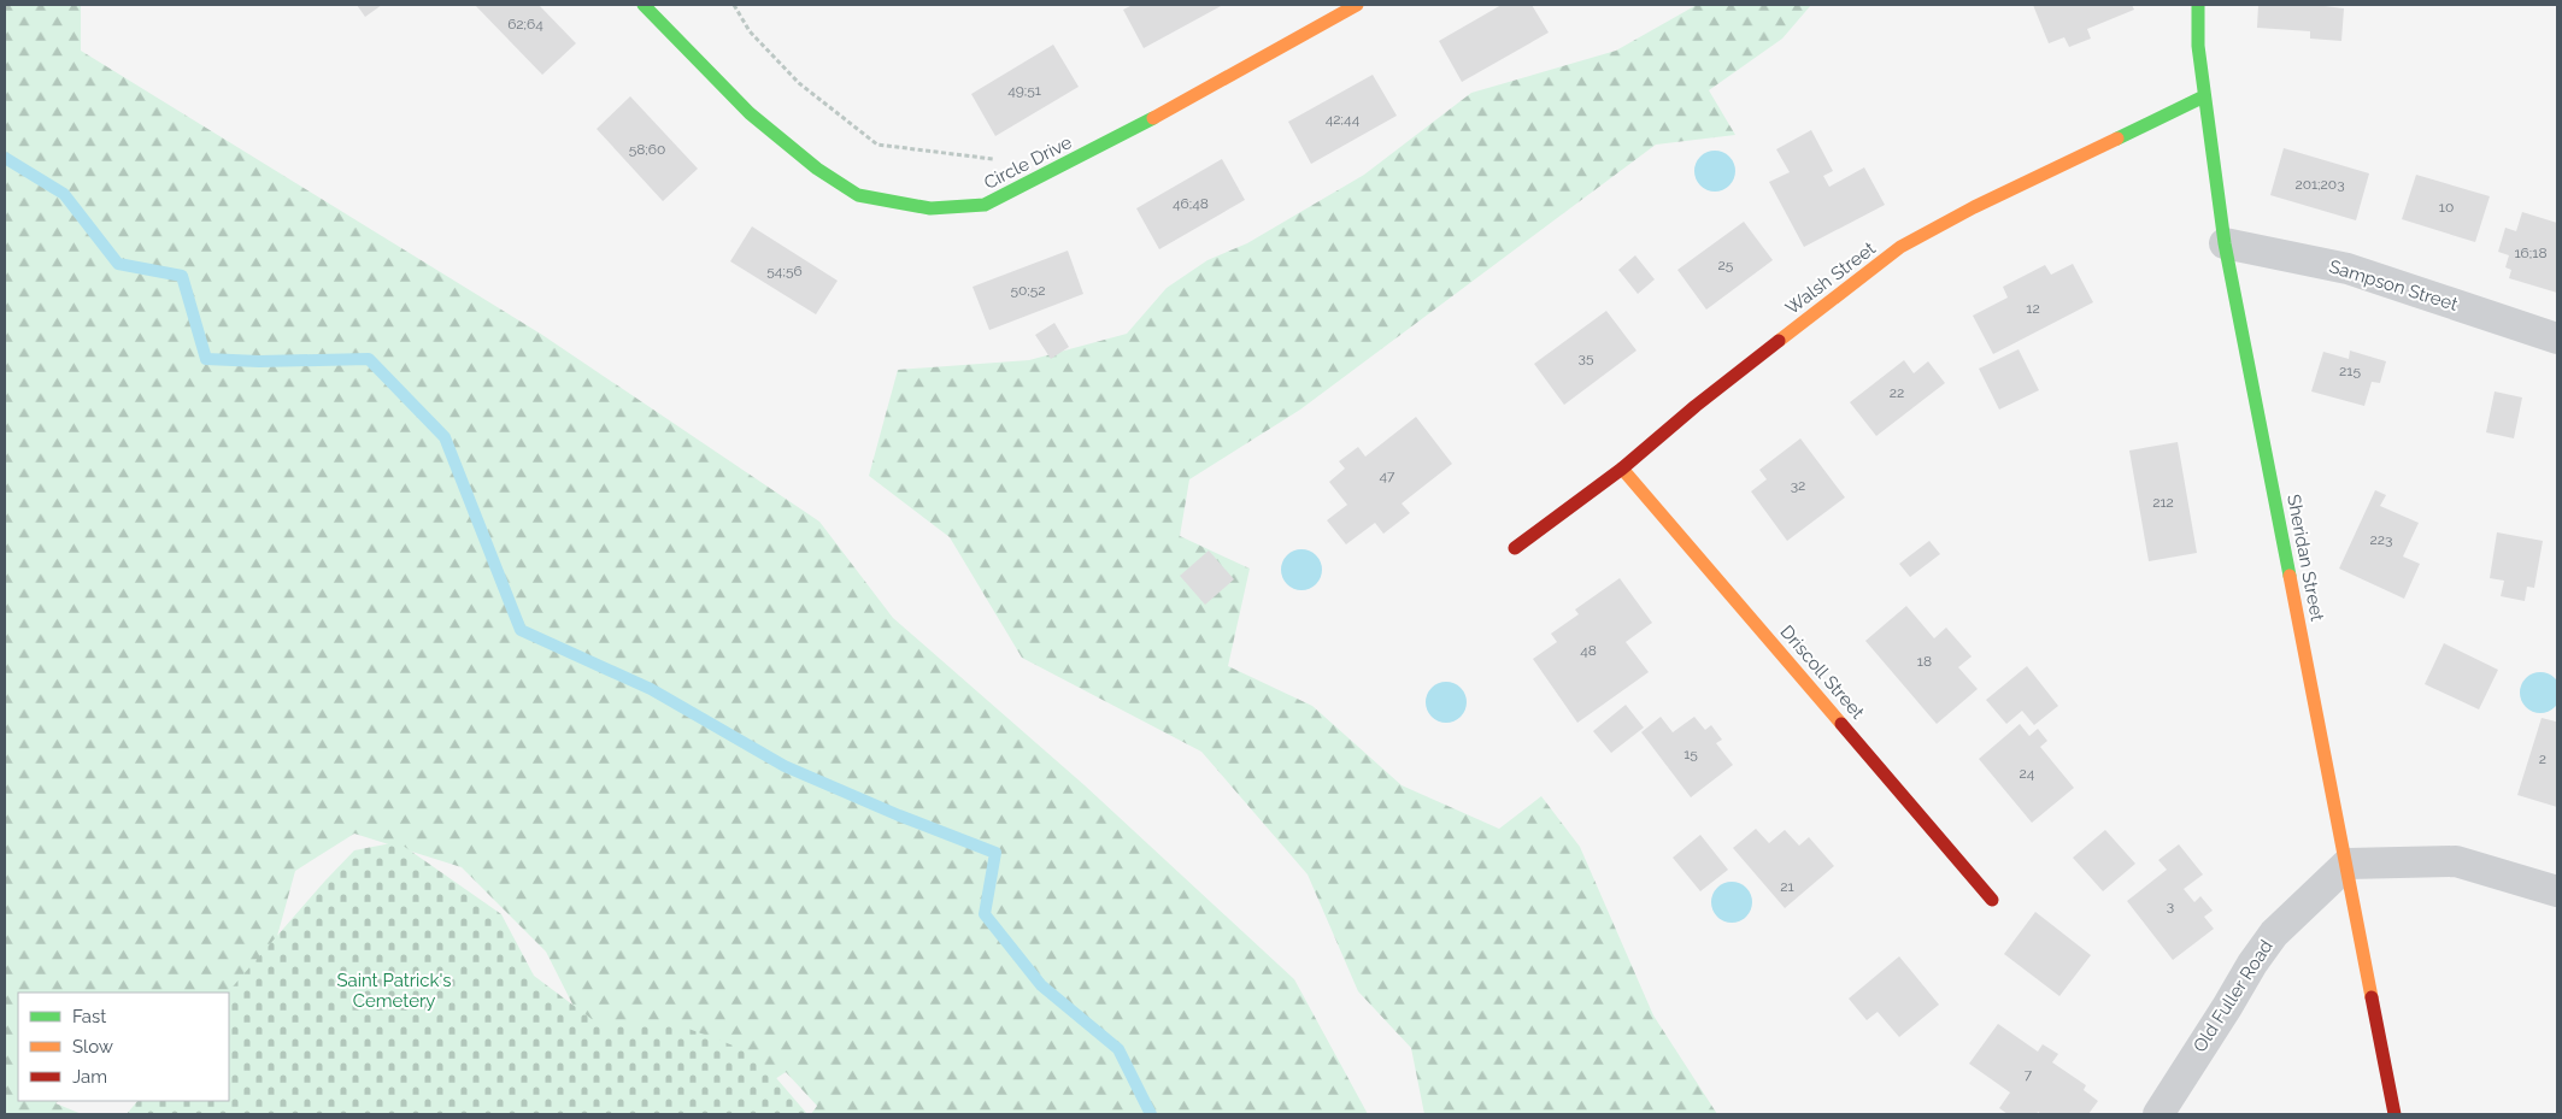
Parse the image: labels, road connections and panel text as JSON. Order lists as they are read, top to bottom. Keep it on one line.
{"streets":{"street":["Circle Drive","Walsh Street","Sampson Street","Sheridan Street","Driscoll Street","Old Fuller Road"]},"crossings":[["Walsh Street","Sheridan Street"],["Walsh Street","Driscoll Street"],["Sampson Street","Sheridan Street"],["Sheridan Street","Old Fuller Road"]],"parks":["Saint Patrick's Cemetery"],"house_numbers":["62;64","49;51","42;44","58;60","201;203","46;48","10","16;18","25","54;56","50;52","12","35","215","22","47","32","212","223","48","18","15","2","24","21","3","7"],"legend":["Fast","Slow","Jam"]}
